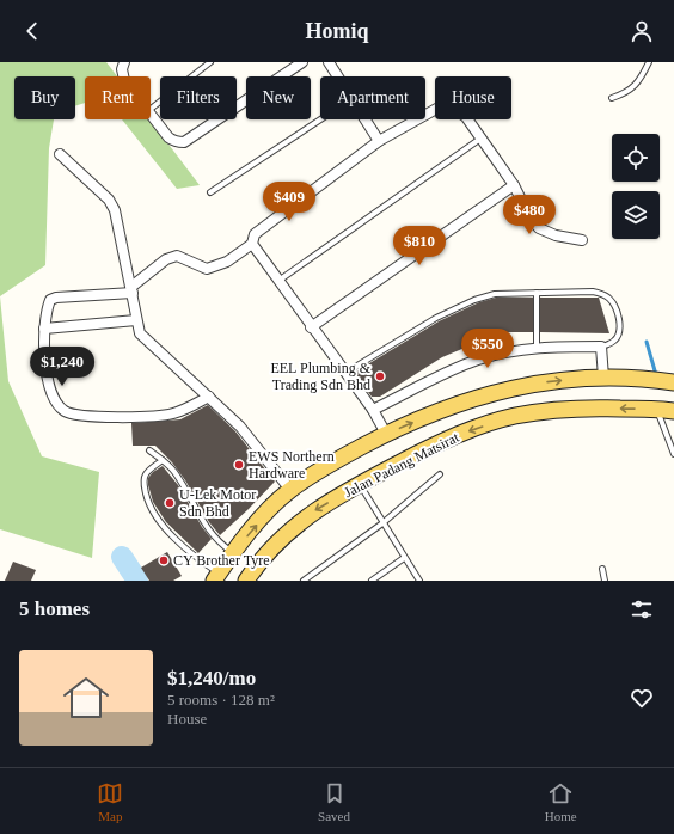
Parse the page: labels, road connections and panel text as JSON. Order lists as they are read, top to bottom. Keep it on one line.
{"streets":{"main road":["Jalan Padang Matsirat"]},"places":["EEL Plumbing & Trading Sdn Bhd","EWS Northern Hardware","U-Lek Motor Sdn Bhd","CY Brother Tyre"],"page":{"header":"Homiq","chip":["Buy","Rent","Filters","New","Apartment","House"],"price":["$409","$480","$810","$550","$1,240"],"heading":"5 homes","list":[{"name":"$1,240/mo","note":"5 rooms · 128 m² · House"}],"tabs":["Map","Saved","Home"]}}
